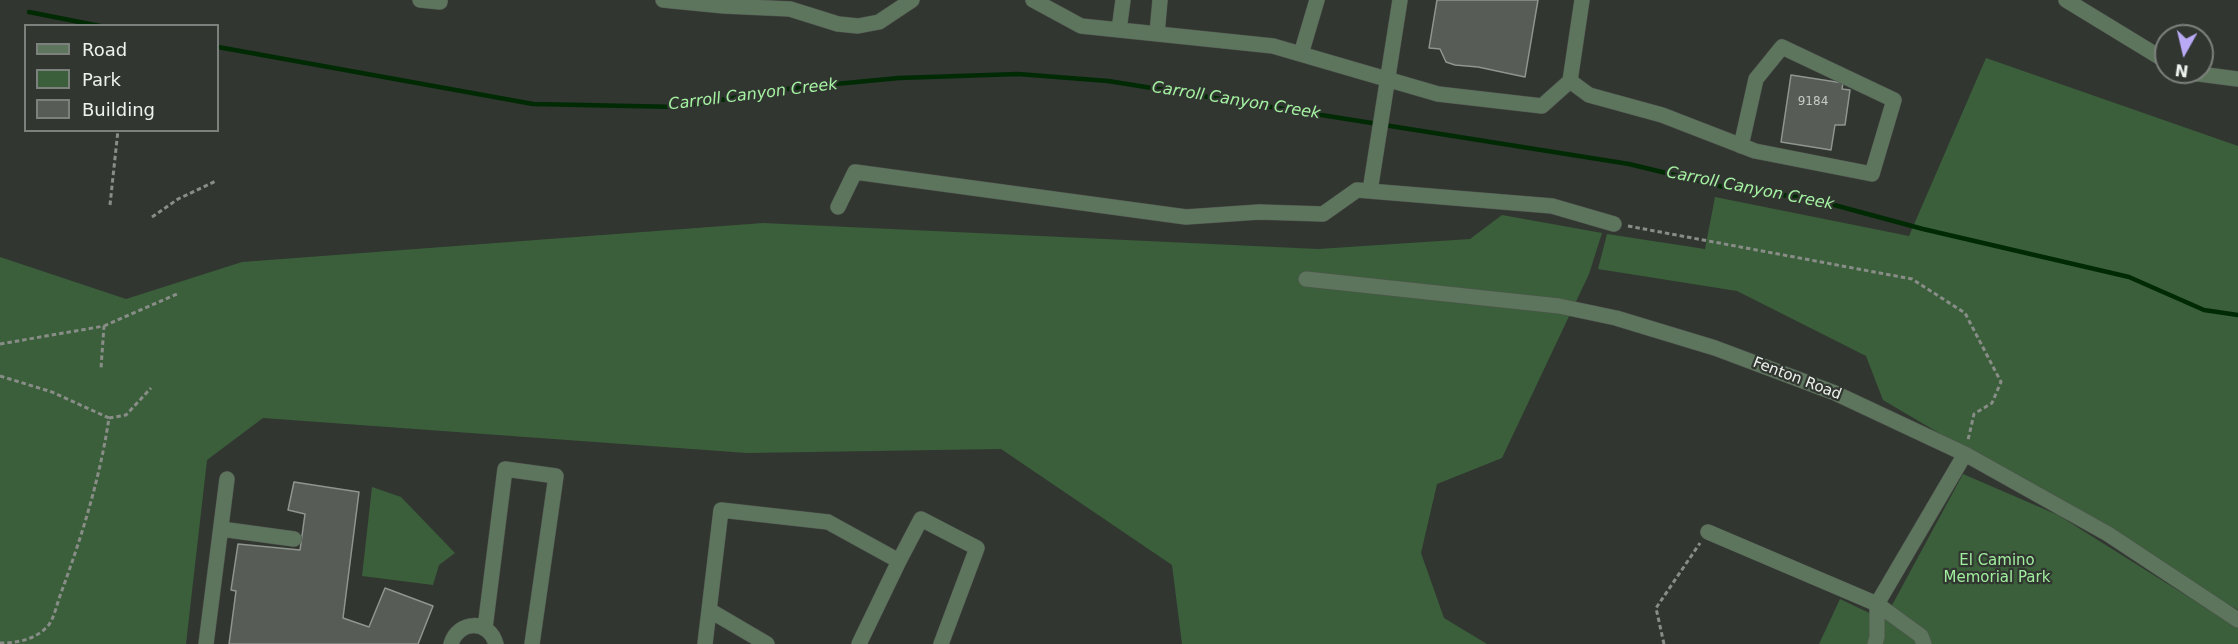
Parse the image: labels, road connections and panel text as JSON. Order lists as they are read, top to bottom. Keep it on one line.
{"streets":{"street":["Fenton Road"]},"water":["Carroll Canyon Creek"],"parks":["El Camino Memorial Park"],"house_numbers":["9184"],"legend":["Road","Park","Building"],"north":"bottom"}
